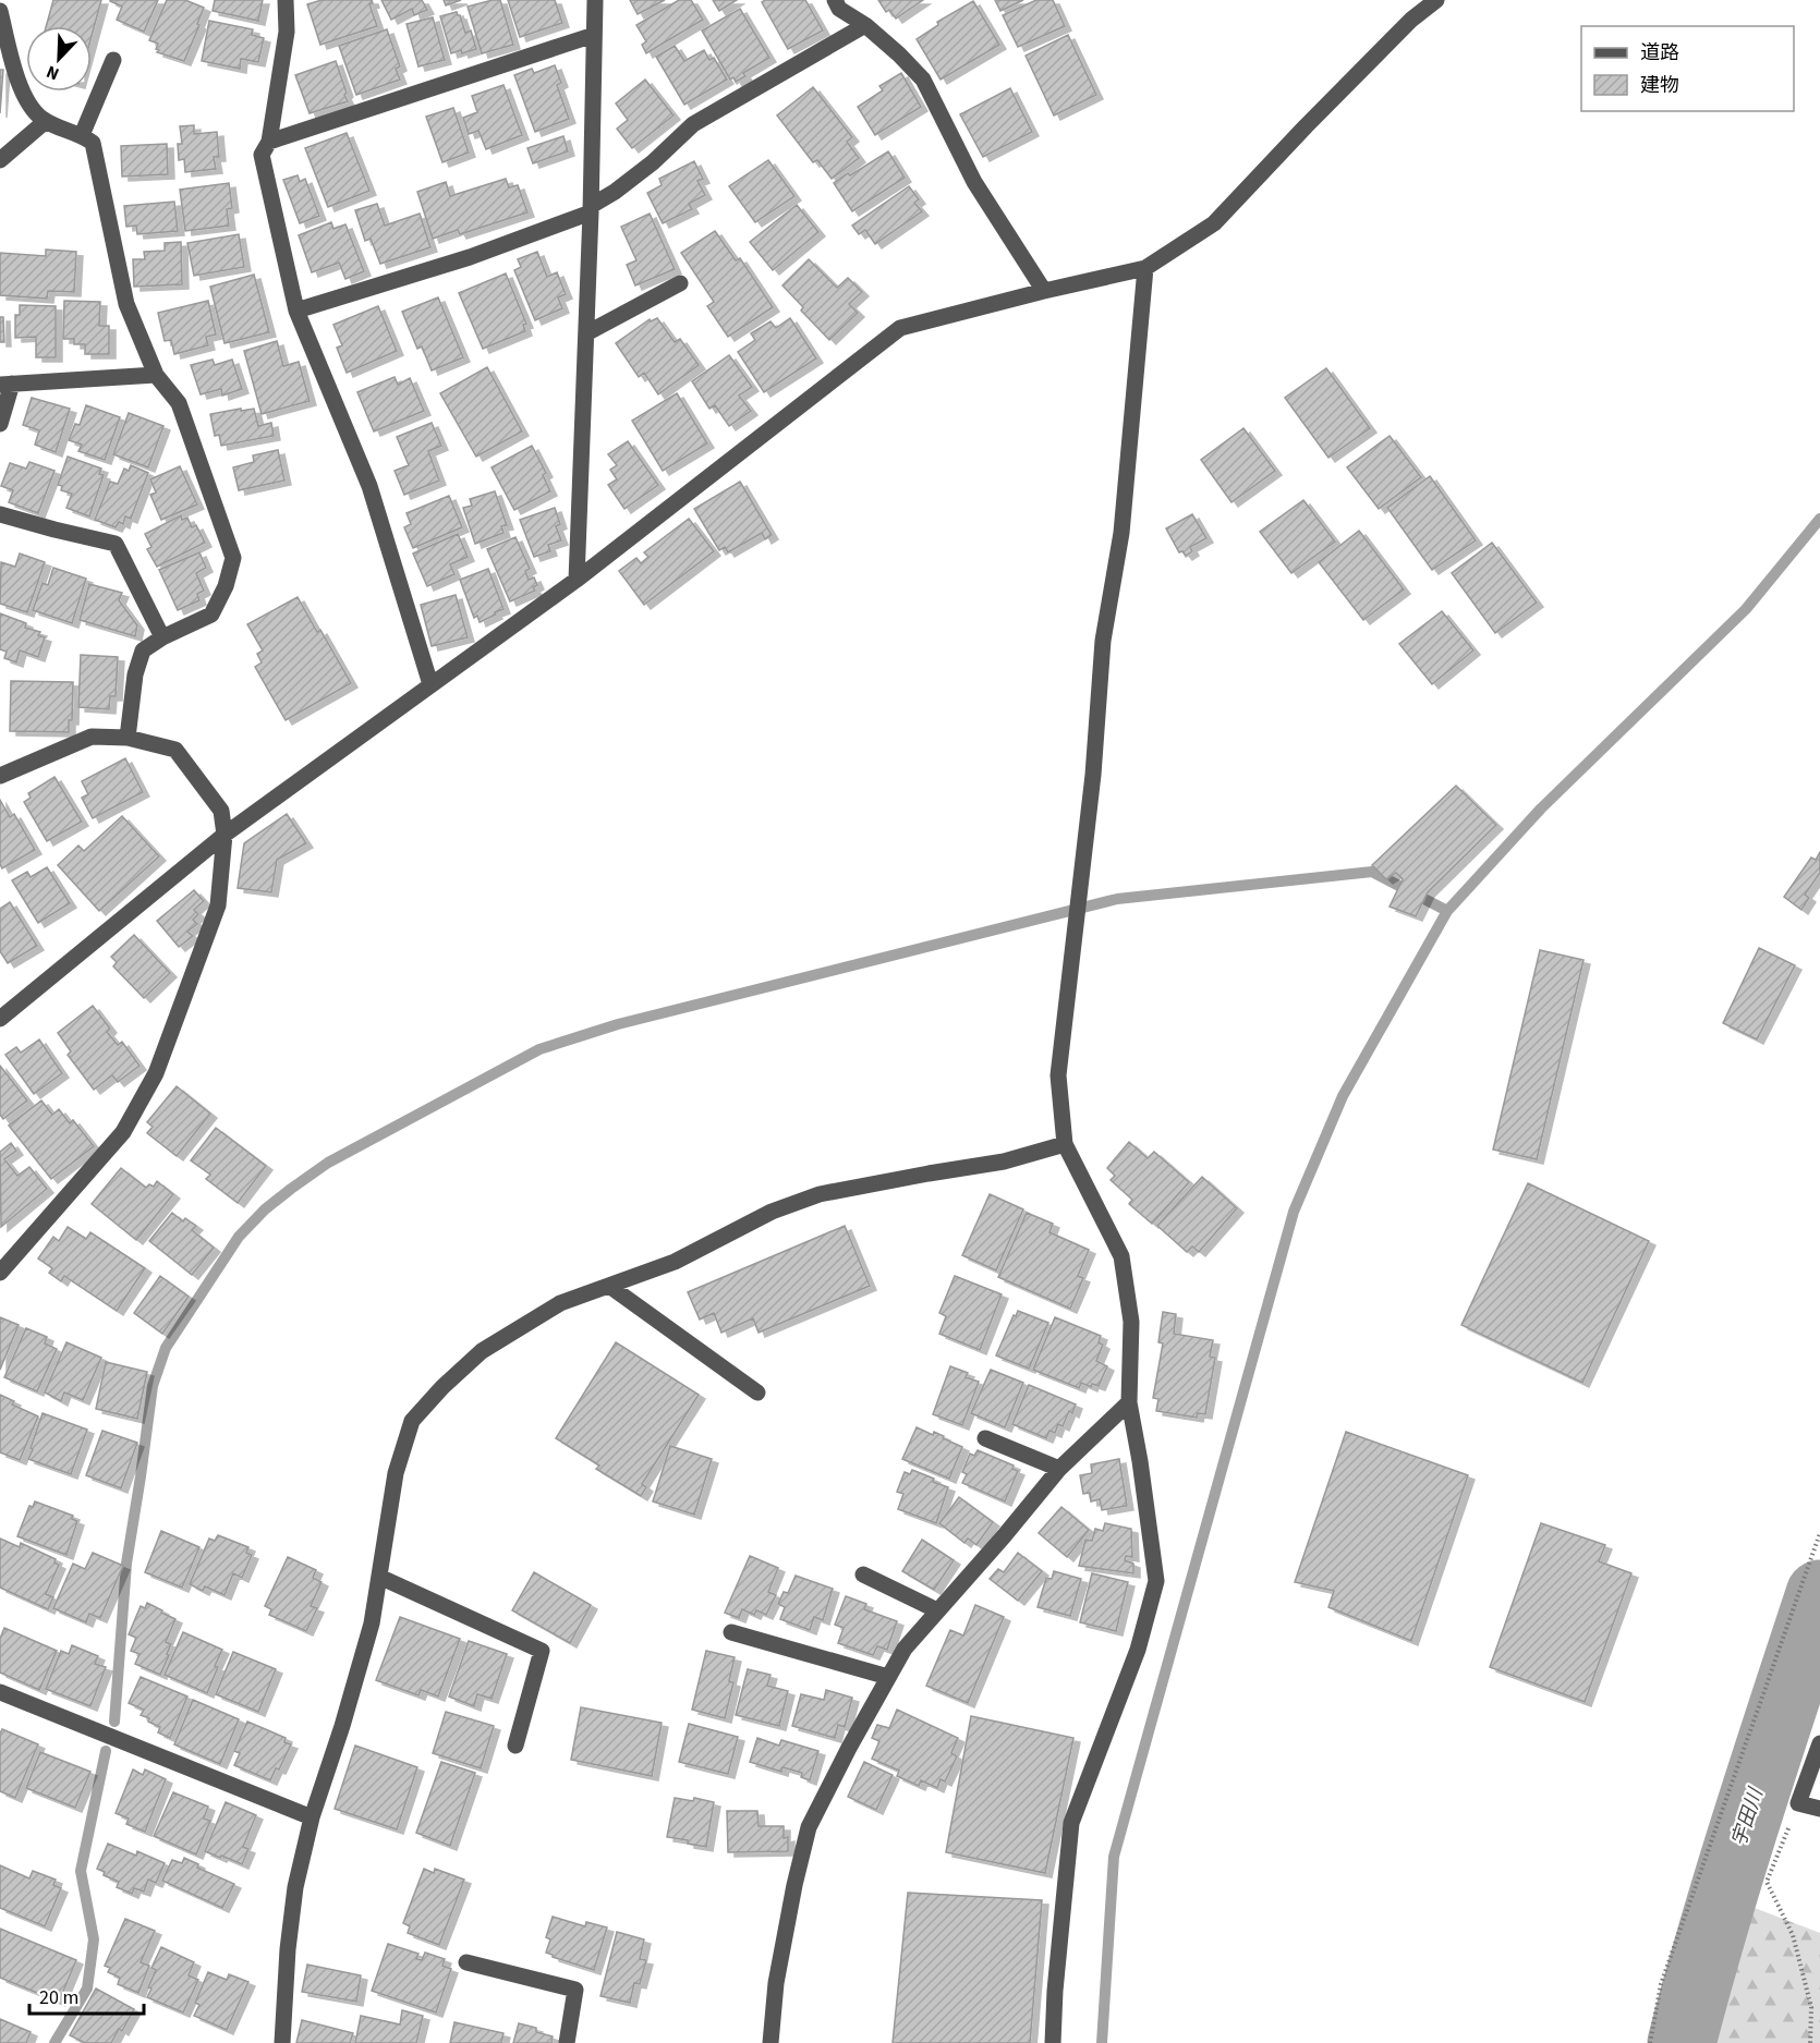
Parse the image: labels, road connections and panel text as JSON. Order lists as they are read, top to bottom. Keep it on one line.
{"water":["宇田川"],"legend":["道路","建物"],"scale_bar":"20 m","north":"bottom left"}
